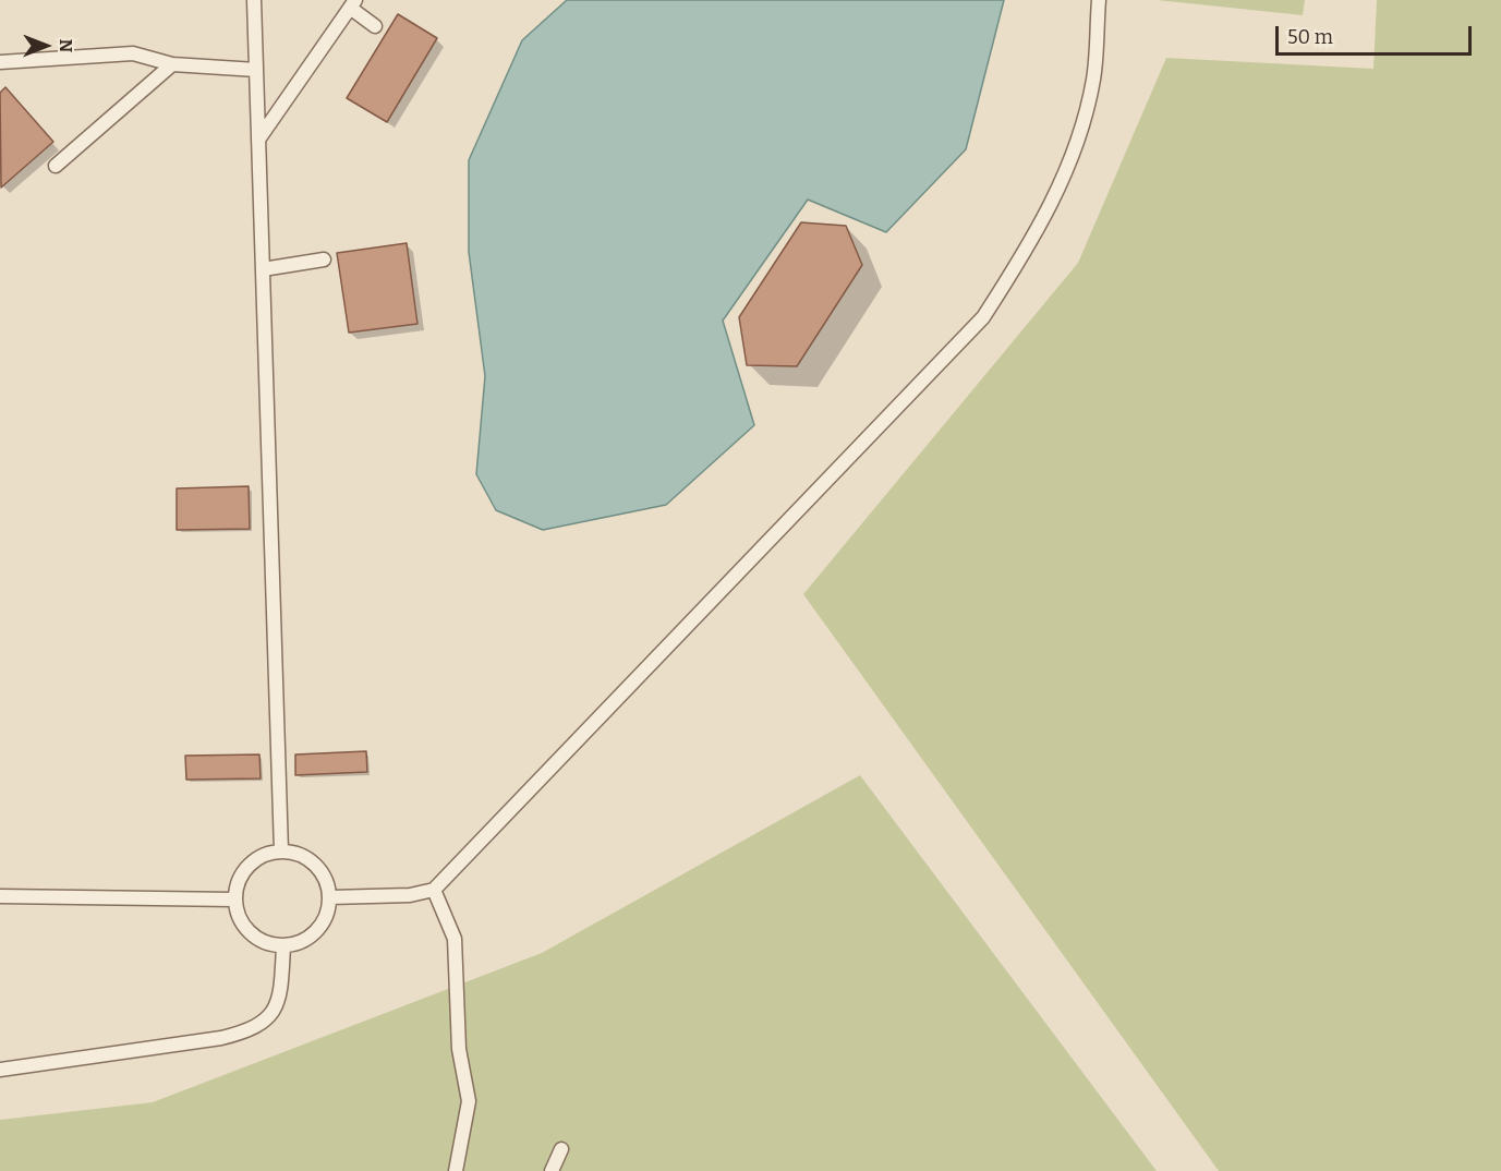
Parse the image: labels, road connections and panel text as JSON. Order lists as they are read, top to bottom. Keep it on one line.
{"scale_bar":"50 m","north":"right"}
